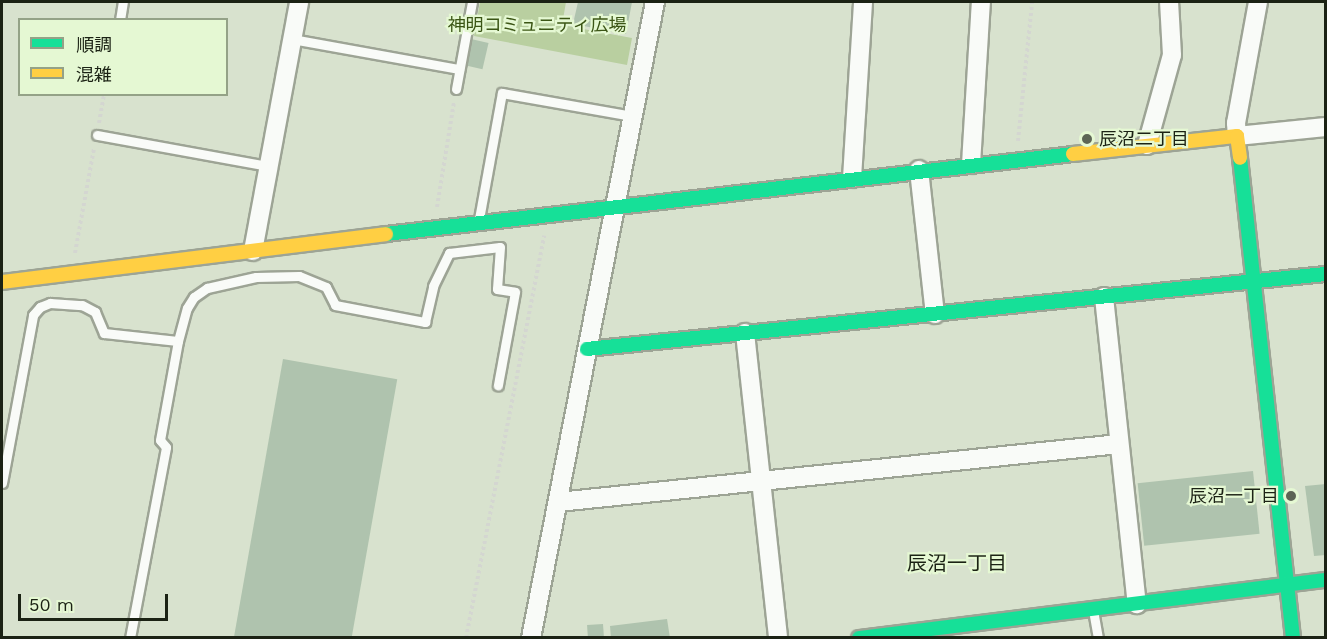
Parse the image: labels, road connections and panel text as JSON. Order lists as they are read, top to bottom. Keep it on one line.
{"districts":["辰沼一丁目"],"parks":["神明コミュニティ広場"],"places":["辰沼二丁目","辰沼一丁目"],"legend":["順調","混雑"],"scale_bar":"50 m"}
